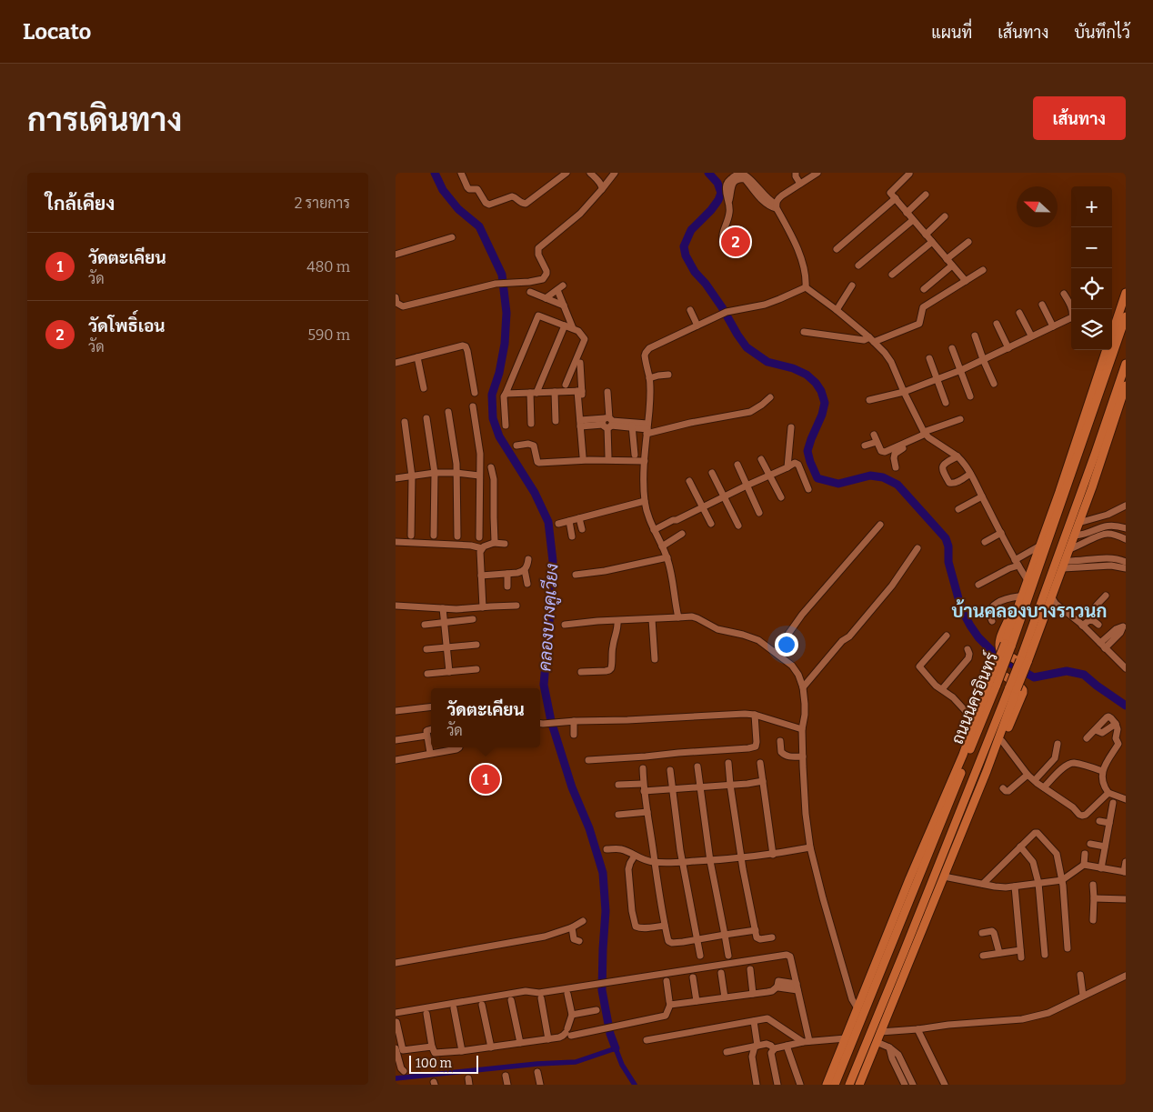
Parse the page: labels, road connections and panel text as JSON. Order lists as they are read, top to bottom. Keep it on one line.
{"streets":{"main road":["ถนนนครอินทร์"]},"districts":["บ้านคลองบางราวนก"],"water":["คลองบางคูเวียง"],"scale_bar":"100 m","north":"left","page":{"header":"Locato","nav":["แผนที่","เส้นทาง","บันทึกไว้"],"buttons":"เส้นทาง","title":"การเดินทาง","heading":["ใกล้เคียง","2 รายการ"],"map_buttons":["+","−"],"pins":["2","1"],"list":[{"mark":"1","name":"วัดตะเคียน","note":"วัด","value":"480 m"},{"mark":"2","name":"วัดโพธิ์เอน","note":"วัด","value":"590 m"}],"popup":["วัดตะเคียน","วัด"],"scale":"100 m"}}
